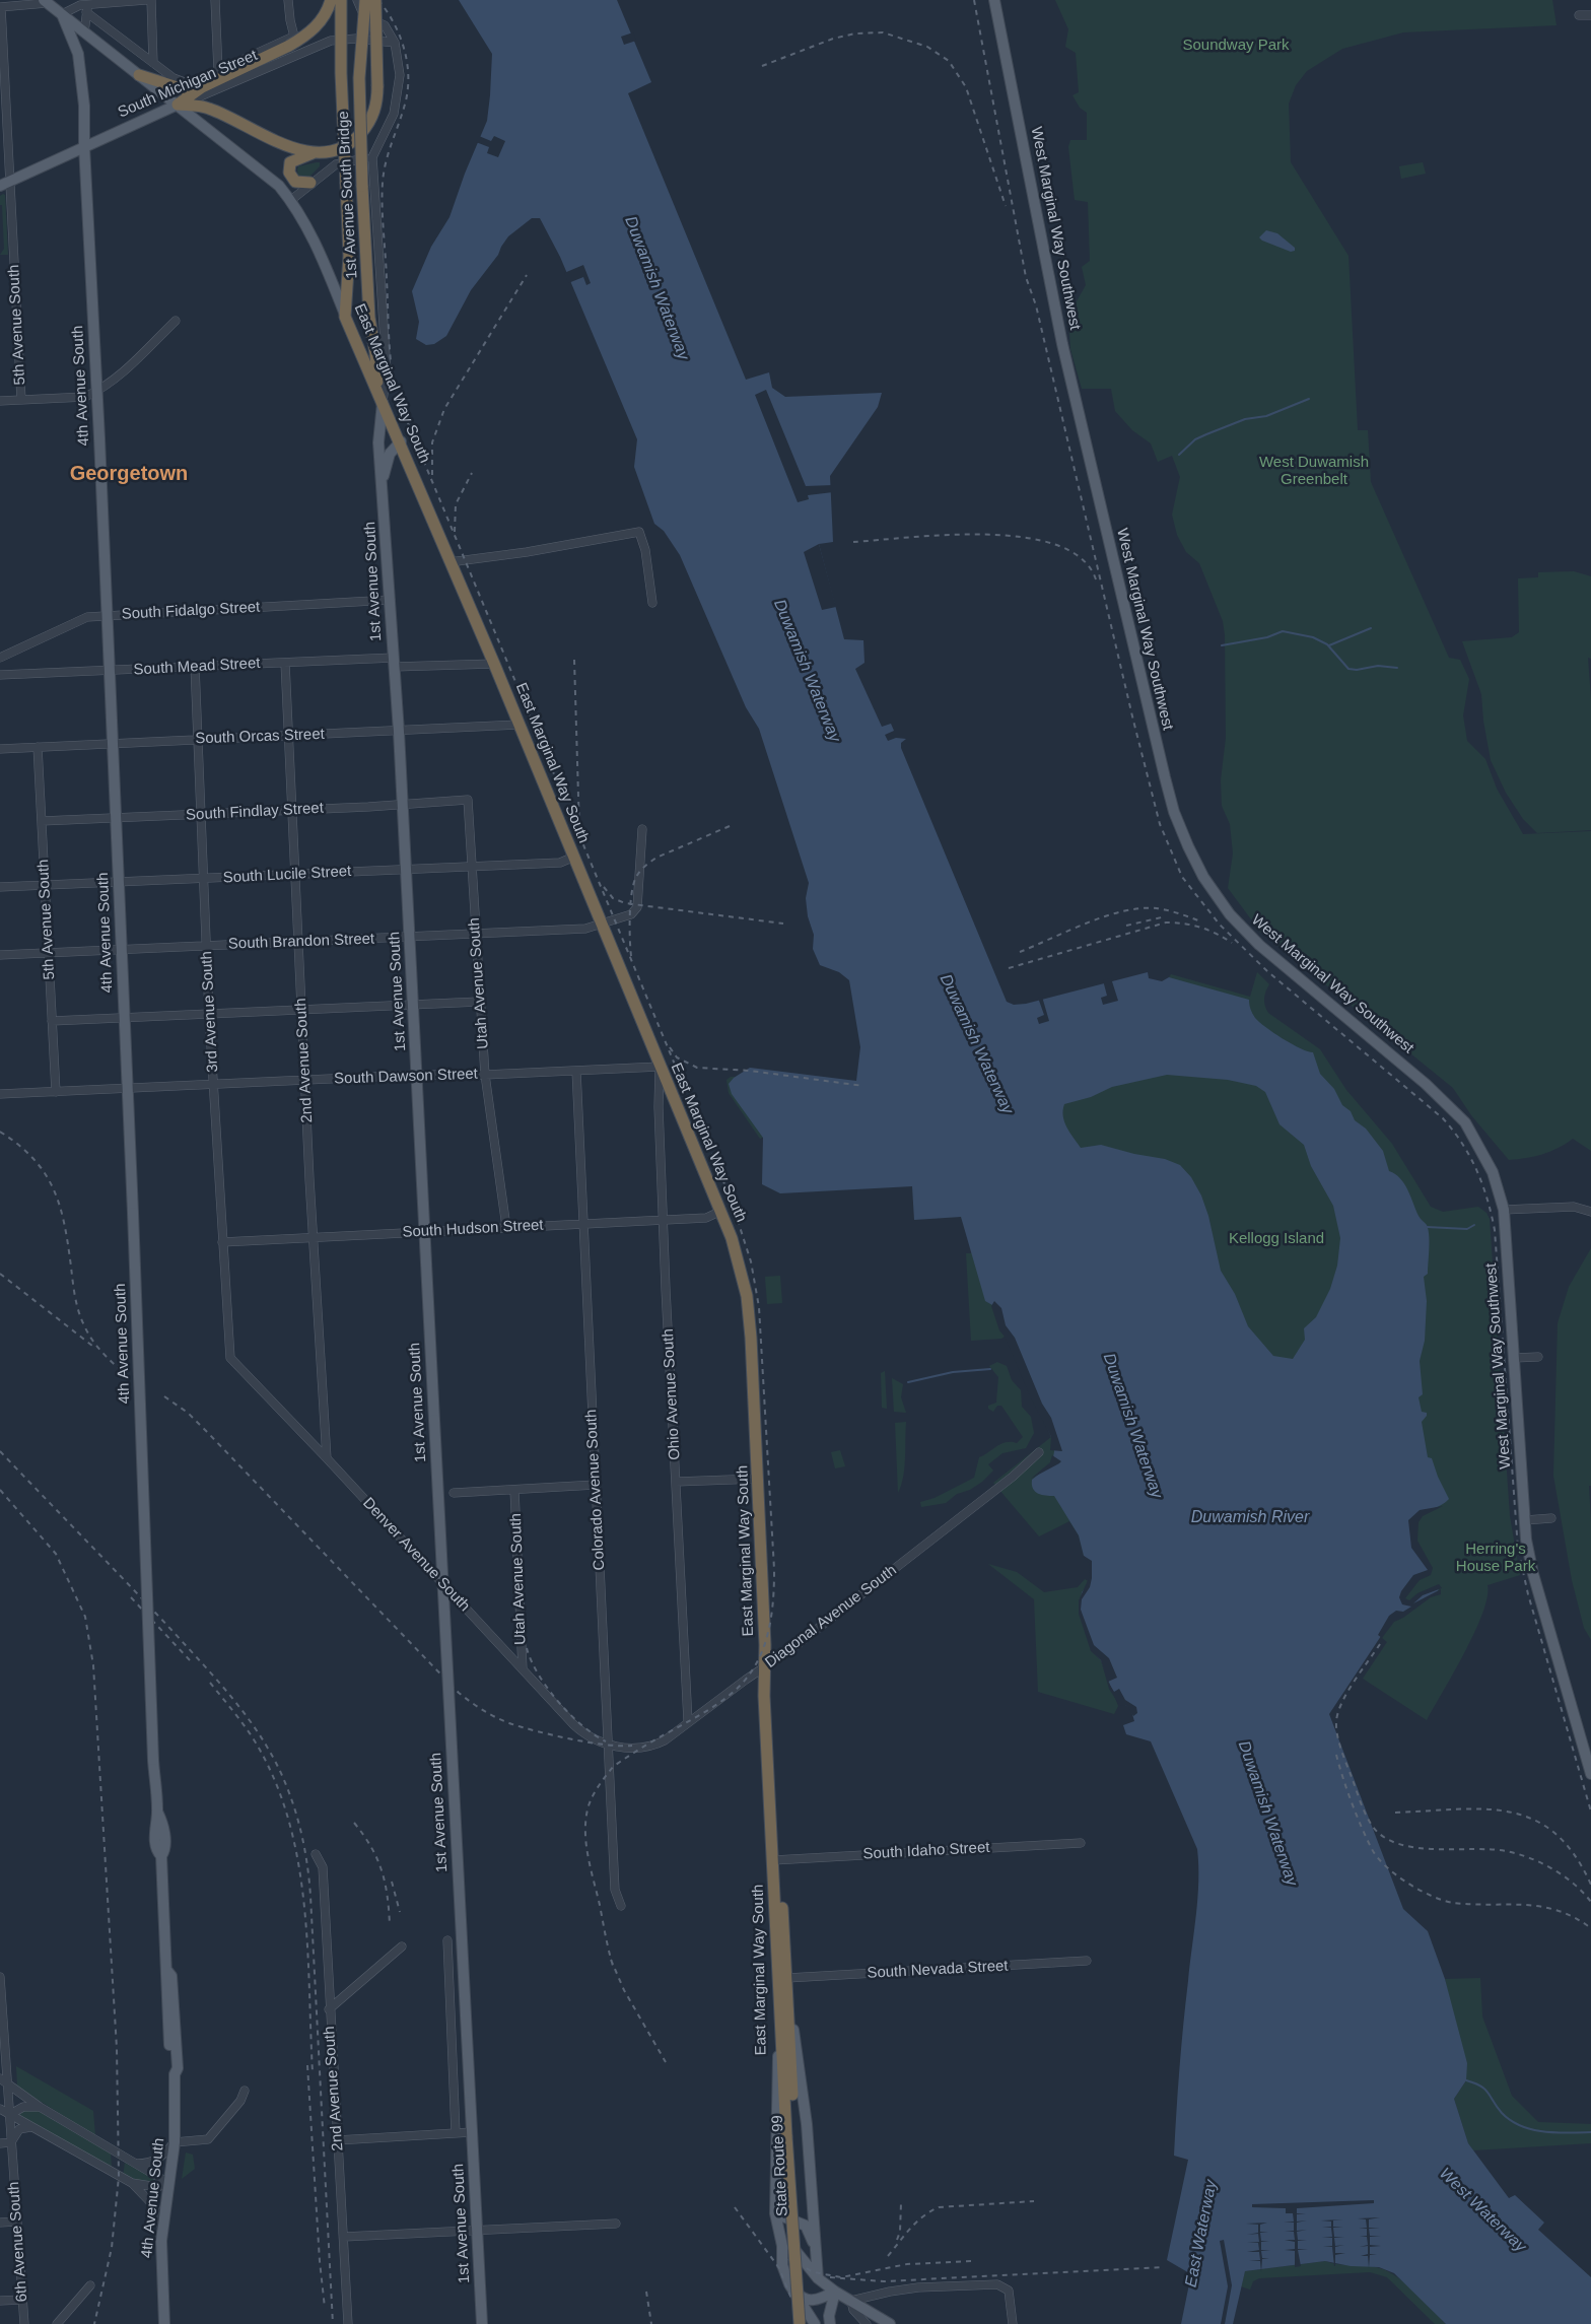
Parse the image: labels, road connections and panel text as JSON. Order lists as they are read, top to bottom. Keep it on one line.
{"streets":{"highway":["1st Avenue South Bridge","East Marginal Way South","State Route 99"],"main road":["South Michigan Street","West Marginal Way Southwest","4th Avenue South","1st Avenue South"],"street":["5th Avenue South","South Fidalgo Street","South Mead Street","South Orcas Street","South Findlay Street","South Lucile Street","South Brandon Street","Utah Avenue South","3rd Avenue South","2nd Avenue South","South Dawson Street","South Hudson Street","Ohio Avenue South","Colorado Avenue South","Denver Avenue South","Diagonal Avenue South","South Idaho Street","South Nevada Street","6th Avenue South"]},"crossings":[["South Michigan Street","5th Avenue South"],["South Michigan Street","East Marginal Way South"],["South Michigan Street","4th Avenue South"],["1st Avenue South Bridge","East Marginal Way South"],["5th Avenue South","South Orcas Street"],["5th Avenue South","South Findlay Street"],["5th Avenue South","South Lucile Street"],["5th Avenue South","South Brandon Street"],["5th Avenue South","South Dawson Street"],["East Marginal Way South","4th Avenue South"],["East Marginal Way South","1st Avenue South"],["East Marginal Way South","South Mead Street"],["East Marginal Way South","South Orcas Street"],["East Marginal Way South","South Lucile Street"],["East Marginal Way South","South Brandon Street"],["East Marginal Way South","South Dawson Street"],["East Marginal Way South","South Hudson Street"],["East Marginal Way South","Ohio Avenue South"],["East Marginal Way South","Diagonal Avenue South"],["East Marginal Way South","South Idaho Street"],["East Marginal Way South","South Nevada Street"],["East Marginal Way South","State Route 99"],["4th Avenue South","South Fidalgo Street"],["4th Avenue South","South Mead Street"],["4th Avenue South","South Orcas Street"],["4th Avenue South","South Findlay Street"],["4th Avenue South","South Lucile Street"],["4th Avenue South","South Brandon Street"],["4th Avenue South","South Dawson Street"],["1st Avenue South","South Fidalgo Street"],["1st Avenue South","South Mead Street"],["1st Avenue South","South Orcas Street"],["1st Avenue South","South Findlay Street"],["1st Avenue South","South Lucile Street"],["1st Avenue South","South Brandon Street"],["1st Avenue South","South Dawson Street"],["1st Avenue South","South Hudson Street"],["South Mead Street","3rd Avenue South"],["South Mead Street","2nd Avenue South"],["South Orcas Street","3rd Avenue South"],["South Orcas Street","2nd Avenue South"],["South Findlay Street","Utah Avenue South"],["South Findlay Street","3rd Avenue South"],["South Findlay Street","2nd Avenue South"],["South Lucile Street","Utah Avenue South"],["South Lucile Street","3rd Avenue South"],["South Lucile Street","2nd Avenue South"],["South Brandon Street","Utah Avenue South"],["South Brandon Street","3rd Avenue South"],["South Brandon Street","2nd Avenue South"],["Utah Avenue South","South Dawson Street"],["Utah Avenue South","South Hudson Street"],["Utah Avenue South","Denver Avenue South"],["3rd Avenue South","South Dawson Street"],["3rd Avenue South","South Hudson Street"],["3rd Avenue South","Denver Avenue South"],["2nd Avenue South","South Dawson Street"],["2nd Avenue South","South Hudson Street"],["2nd Avenue South","Denver Avenue South"],["South Dawson Street","Ohio Avenue South"],["South Dawson Street","Colorado Avenue South"],["South Hudson Street","Ohio Avenue South"],["South Hudson Street","Colorado Avenue South"],["Ohio Avenue South","Diagonal Avenue South"],["Colorado Avenue South","Denver Avenue South"],["Colorado Avenue South","Diagonal Avenue South"],["Denver Avenue South","Diagonal Avenue South"]],"districts":["Georgetown"],"water":["Duwamish Waterway","Duwamish River","West Waterway","East Waterway"],"parks":["Soundway Park","West Duwamish Greenbelt","Kellogg Island","Herring's House Park"]}
